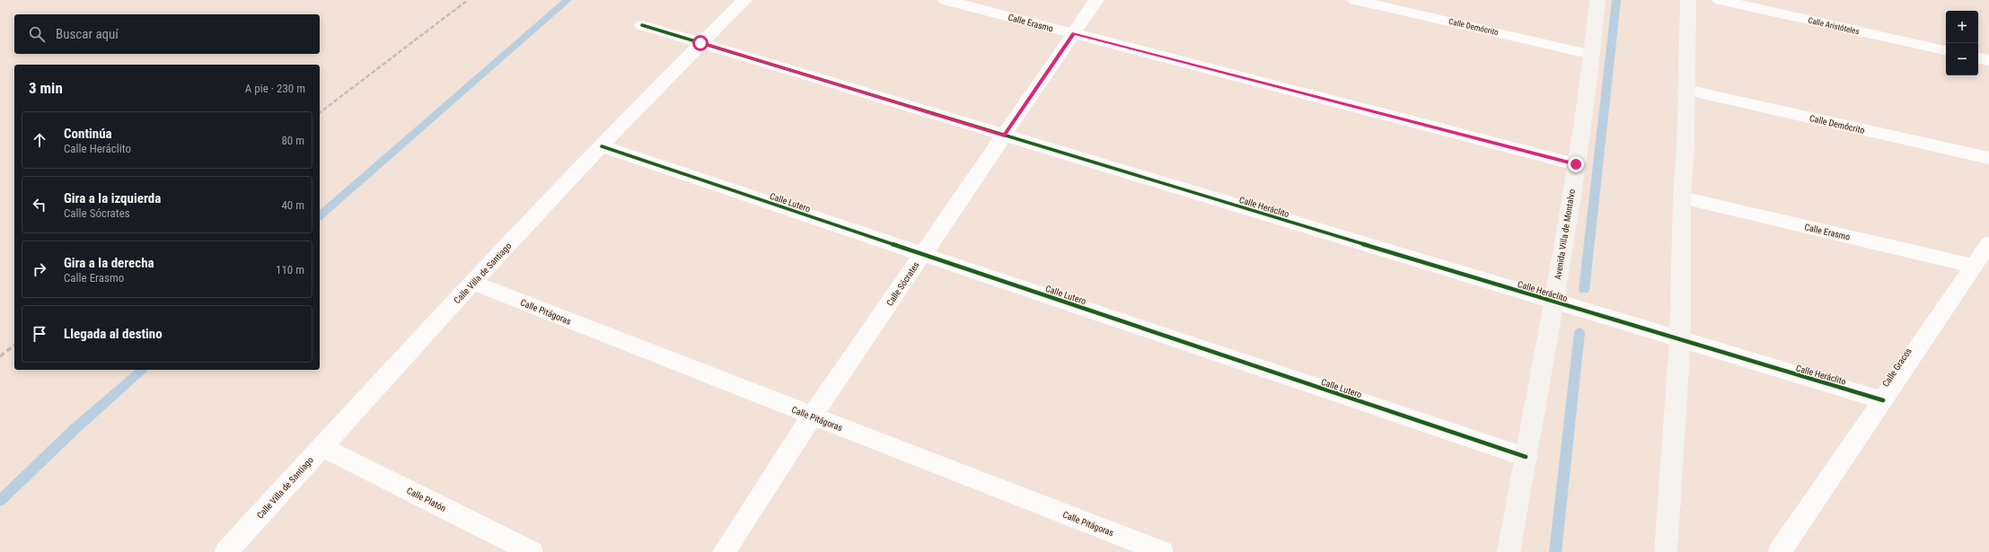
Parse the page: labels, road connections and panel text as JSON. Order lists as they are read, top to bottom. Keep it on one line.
{"streets":{"street":["Calle Erasmo","Calle Aristóteles","Calle Demócrito","Calle Lutero","Calle Heráclito","Avenida Villa de Montalvo","Calle Villa de Santiago","Calle Sócrates","Calle Pitágoras","Calle Gracos","Calle Platón"]},"crossings":[["Calle Erasmo","Avenida Villa de Montalvo"],["Calle Erasmo","Calle Sócrates"],["Calle Erasmo","Calle Gracos"],["Calle Demócrito","Avenida Villa de Montalvo"],["Calle Lutero","Avenida Villa de Montalvo"],["Calle Lutero","Calle Villa de Santiago"],["Calle Lutero","Calle Sócrates"],["Calle Heráclito","Avenida Villa de Montalvo"],["Calle Heráclito","Calle Villa de Santiago"],["Calle Heráclito","Calle Sócrates"],["Calle Heráclito","Calle Gracos"],["Calle Villa de Santiago","Calle Pitágoras"],["Calle Villa de Santiago","Calle Platón"],["Calle Sócrates","Calle Pitágoras"]],"page":{"map_buttons":["+","−"],"search":"Buscar aquí","heading":["3 min","A pie · 230 m"],"list":[["Continúa","Calle Heráclito","80 m"],["Gira a la izquierda","Calle Sócrates","40 m"],["Gira a la derecha","Calle Erasmo","110 m"],"Llegada al destino"]}}
